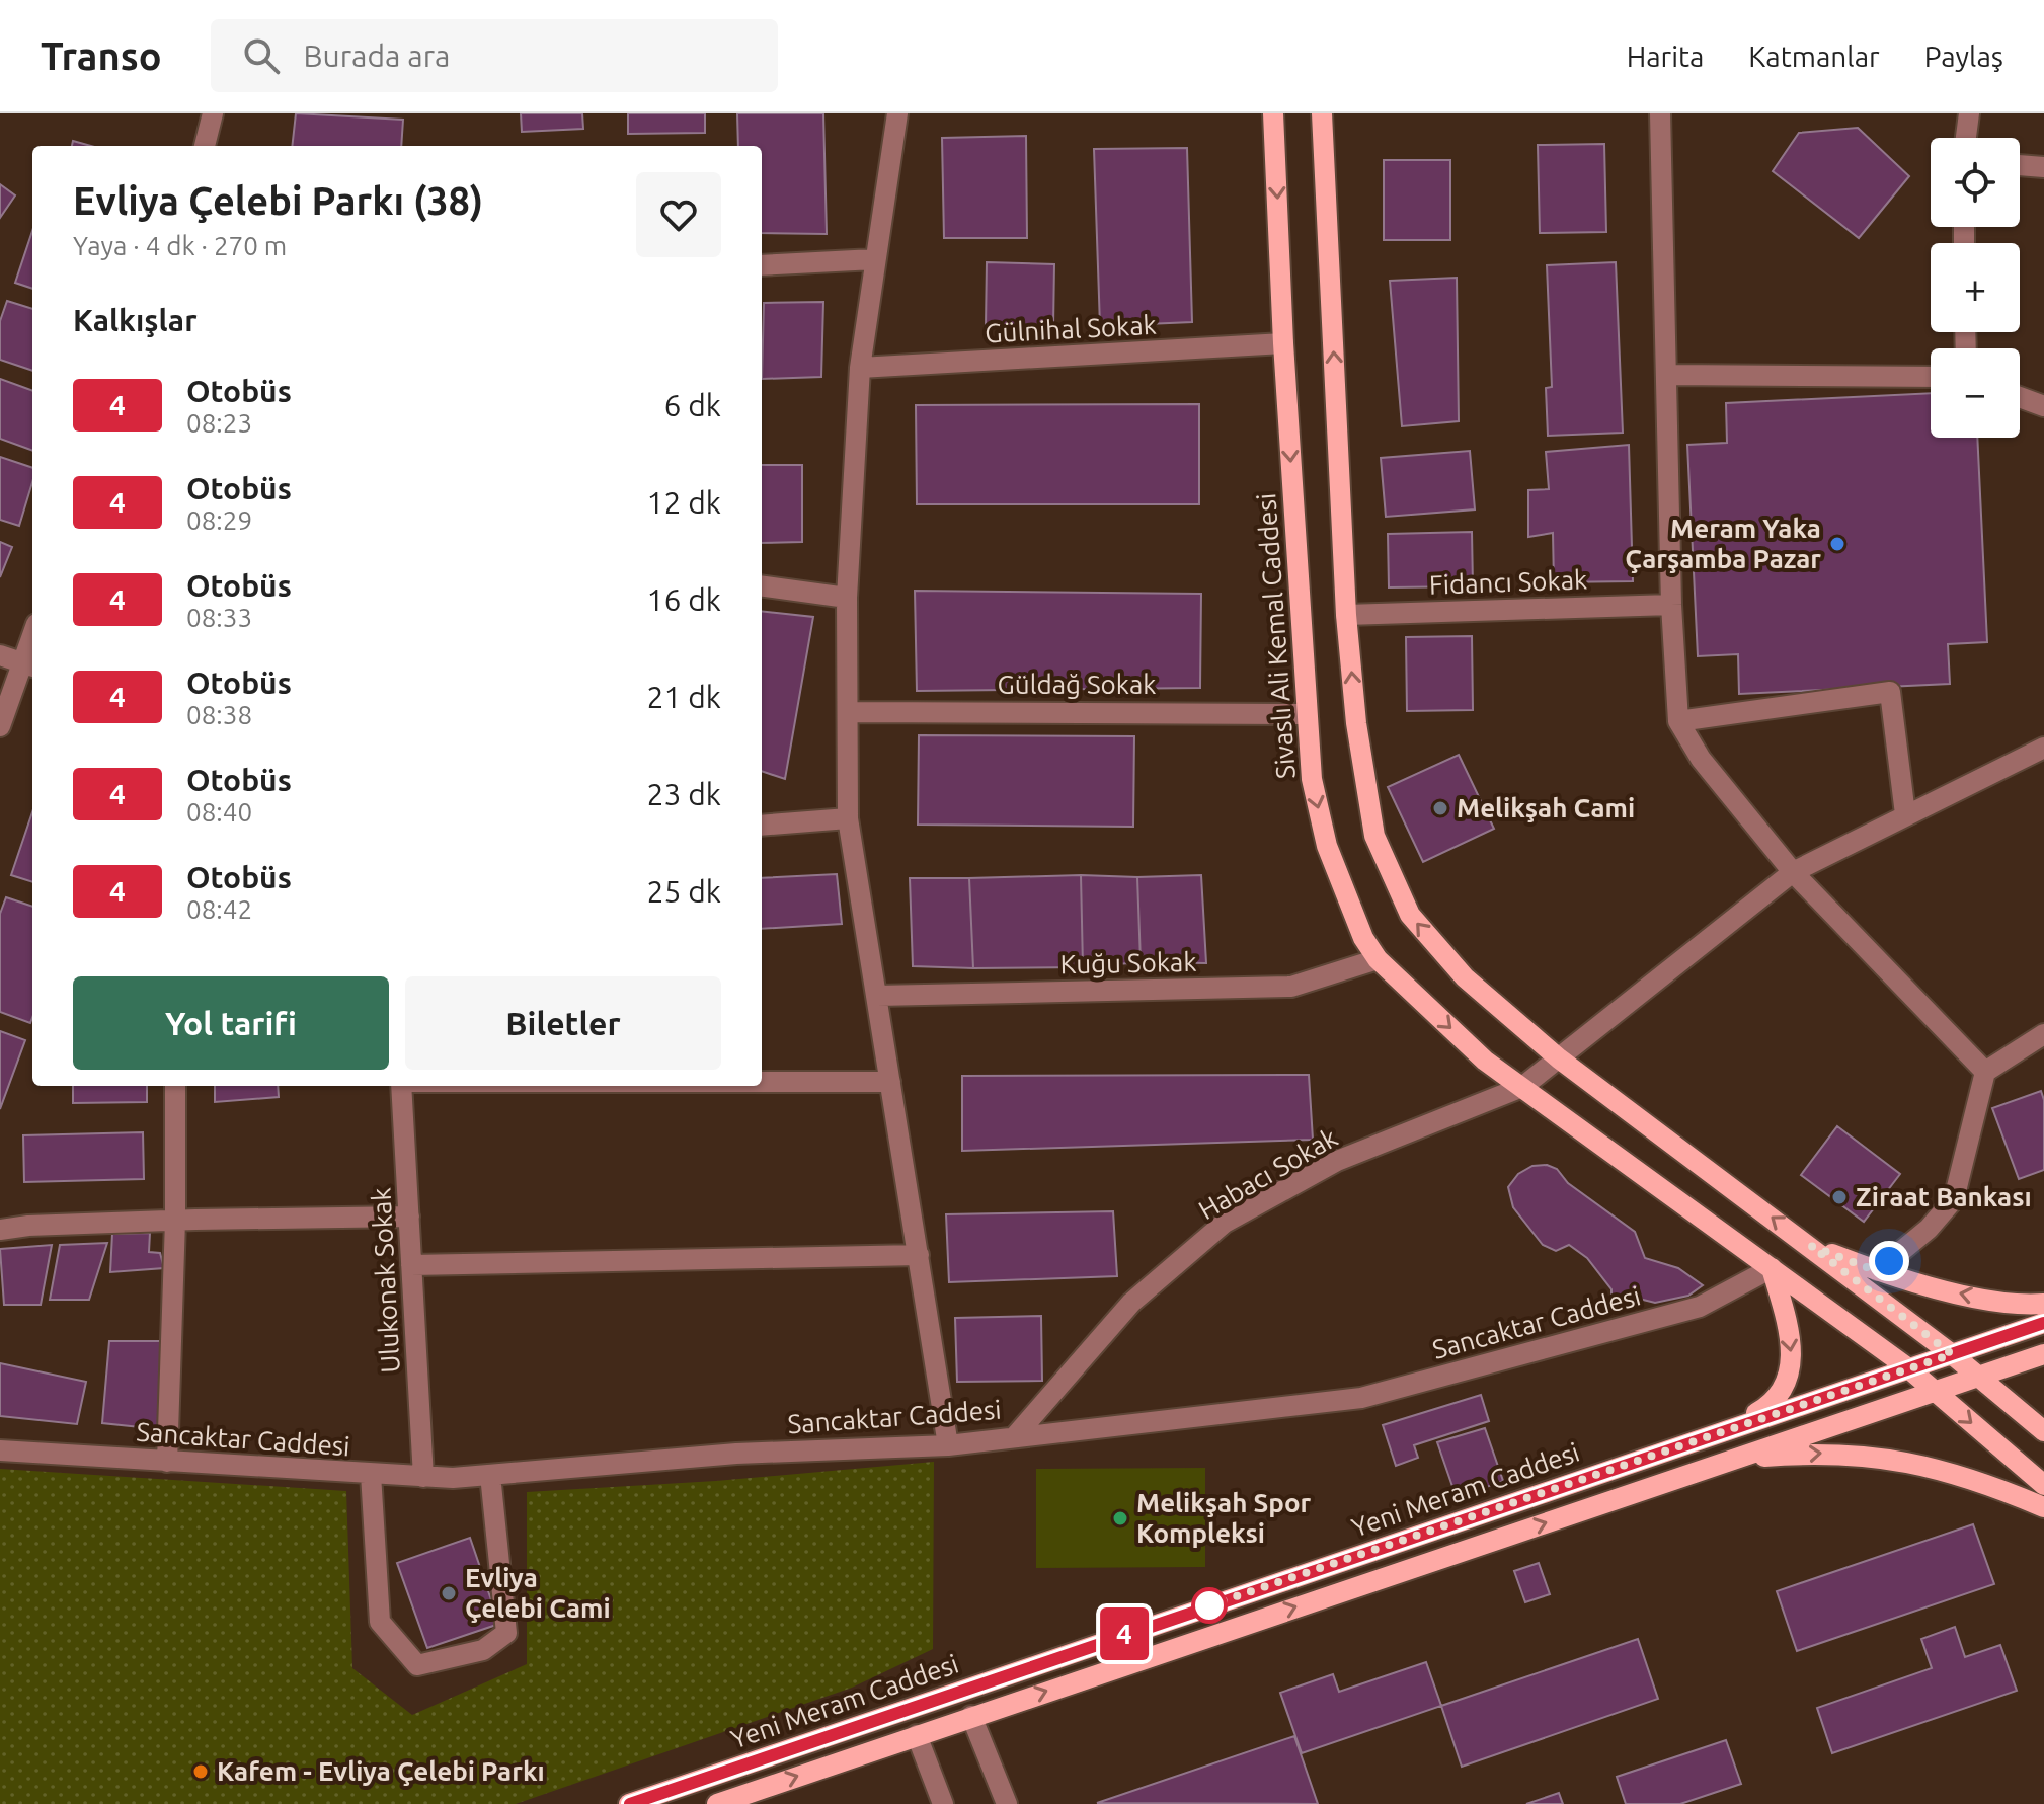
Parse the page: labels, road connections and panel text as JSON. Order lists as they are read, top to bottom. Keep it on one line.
{"streets":{"main road":["Sivaslı Ali Kemal Caddesi","Yeni Meram Caddesi"],"street":["Gülnihal Sokak","Fidancı Sokak","Güldağ Sokak","Kuğu Sokak","Habacı Sokak","Ulukonak Sokak","Sancaktar Caddesi"]},"crossings":[["Gülnihal Sokak","Sivaslı Ali Kemal Caddesi"],["Sivaslı Ali Kemal Caddesi","Güldağ Sokak"],["Sivaslı Ali Kemal Caddesi","Kuğu Sokak"],["Sivaslı Ali Kemal Caddesi","Habacı Sokak"],["Sivaslı Ali Kemal Caddesi","Sancaktar Caddesi"],["Sivaslı Ali Kemal Caddesi","Yeni Meram Caddesi"],["Habacı Sokak","Sancaktar Caddesi"],["Ulukonak Sokak","Sancaktar Caddesi"]],"places":["Meram Yaka Çarşamba Pazar","Melikşah Cami","Ziraat Bankası","Melikşah Spor Kompleksi","Evliya Çelebi Cami","Kafem - Evliya Çelebi Parkı"],"lines":["bus line 4"],"page":{"header":"Transo","search":"Burada ara","nav":["Harita","Katmanlar","Paylaş"],"on_map":"4","map_buttons":["+","−"],"heading":[["Evliya Çelebi Parkı (38)","Yaya · 4 dk · 270 m"],"Kalkışlar"],"list":[{"mark":"4","name":"Otobüs","note":"08:23","value":"6 dk"},{"mark":"4","name":"Otobüs","note":"08:29","value":"12 dk"},{"mark":"4","name":"Otobüs","note":"08:33","value":"16 dk"},{"mark":"4","name":"Otobüs","note":"08:38","value":"21 dk"},{"mark":"4","name":"Otobüs","note":"08:40","value":"23 dk"},{"mark":"4","name":"Otobüs","note":"08:42","value":"25 dk"}],"buttons":["Yol tarifi","Biletler"]}}
